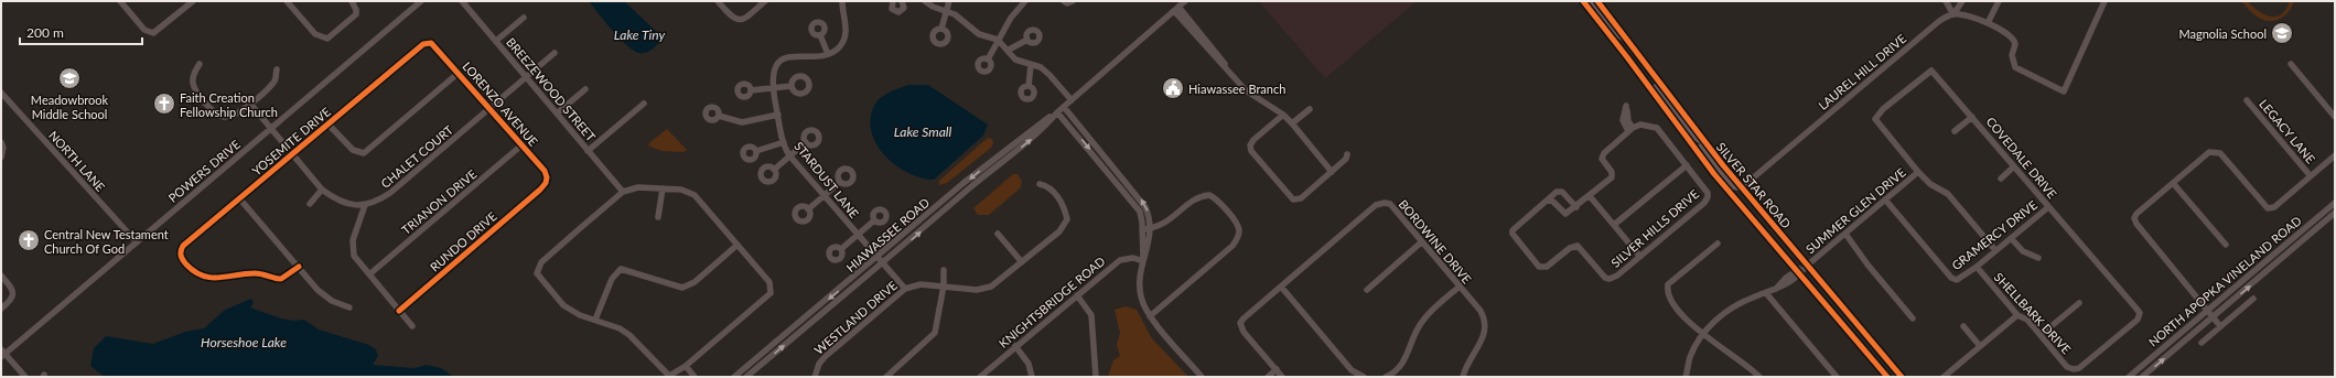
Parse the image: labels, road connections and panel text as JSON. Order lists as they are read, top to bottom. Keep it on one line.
{"streets":{"main road":["SILVER STAR ROAD"],"street":["LAUREL HILL DRIVE","BREEZEWOOD STREET","LORENZO AVENUE","LEGACY LANE","YOSEMITE DRIVE","CHALET COURT","COVEDALE DRIVE","NORTH LANE","POWERS DRIVE","STARDUST LANE","TRIANON DRIVE","SUMMER GLEN DRIVE","SILVER HILLS DRIVE","HIAWASSEE ROAD","GRAMERCY DRIVE","RUNDO DRIVE","BORDWINE DRIVE","NORTH APOPKA VINELAND ROAD","KNIGHTSBRIDGE ROAD","SHELLBARK DRIVE","WESTLAND DRIVE"]},"crossings":[["LAUREL HILL DRIVE","SILVER STAR ROAD"],["BREEZEWOOD STREET","CHALET COURT"],["LORENZO AVENUE","YOSEMITE DRIVE"],["LORENZO AVENUE","CHALET COURT"],["LORENZO AVENUE","TRIANON DRIVE"],["LORENZO AVENUE","RUNDO DRIVE"],["YOSEMITE DRIVE","CHALET COURT"],["CHALET COURT","POWERS DRIVE"],["COVEDALE DRIVE","SUMMER GLEN DRIVE"],["COVEDALE DRIVE","GRAMERCY DRIVE"],["COVEDALE DRIVE","SHELLBARK DRIVE"],["NORTH LANE","POWERS DRIVE"],["STARDUST LANE","HIAWASSEE ROAD"],["STARDUST LANE","WESTLAND DRIVE"],["SILVER STAR ROAD","SUMMER GLEN DRIVE"],["SUMMER GLEN DRIVE","GRAMERCY DRIVE"],["GRAMERCY DRIVE","SHELLBARK DRIVE"]],"water":["Lake Tiny","Lake Small","Horseshoe Lake"],"places":{"school or university":["Magnolia School","Meadowbrook Middle School"],"public building":["Hiawassee Branch"],"church":["Faith Creation Fellowship Church","Central New Testament Church Of God"]},"scale_bar":"200 m"}
